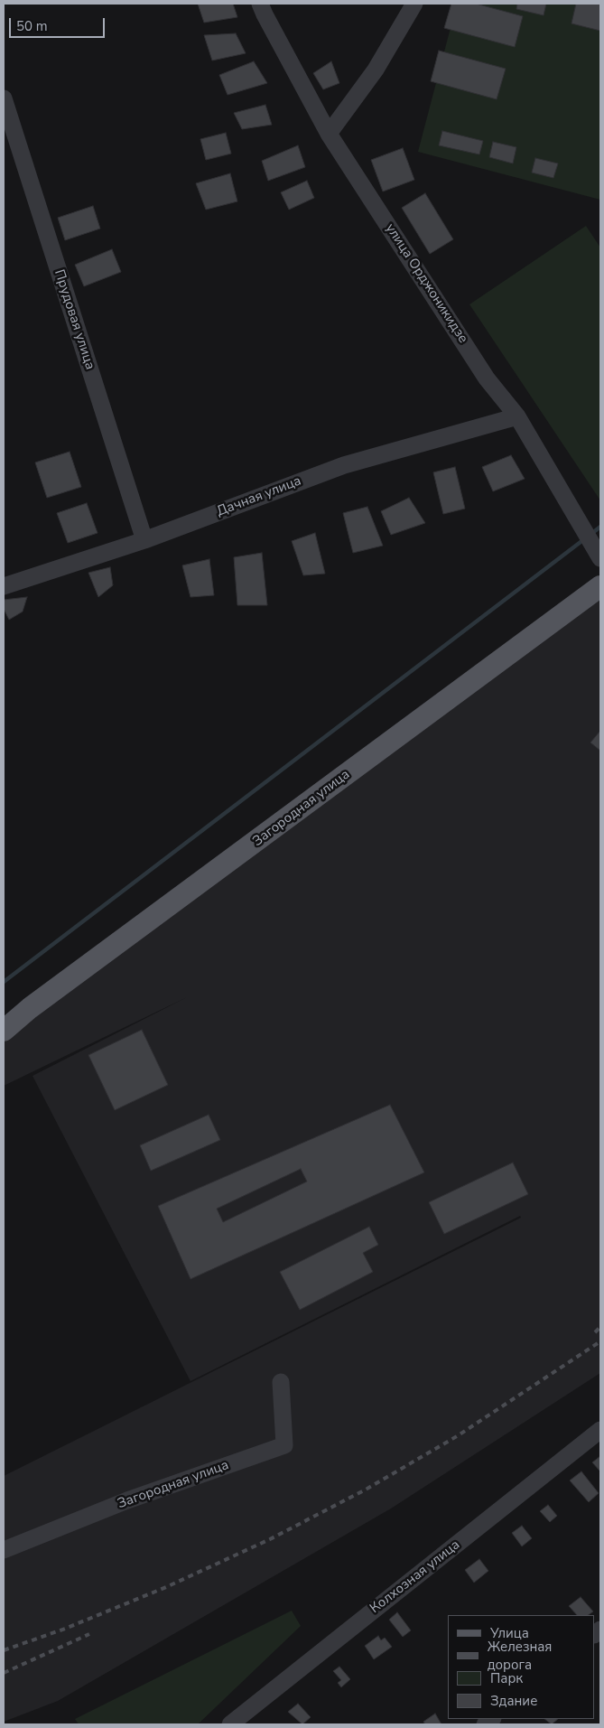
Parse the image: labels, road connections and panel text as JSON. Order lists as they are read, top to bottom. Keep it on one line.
{"streets":{"main road":["Загородная улица"],"street":["улица Орджоникидзе","Прудовая улица","Дачная улица","Колхозная улица"]},"crossings":[["улица Орджоникидзе","Дачная улица"],["Прудовая улица","Дачная улица"]],"legend":["Улица","Железная дорога","Парк","Здание"],"scale_bar":"50 m"}
